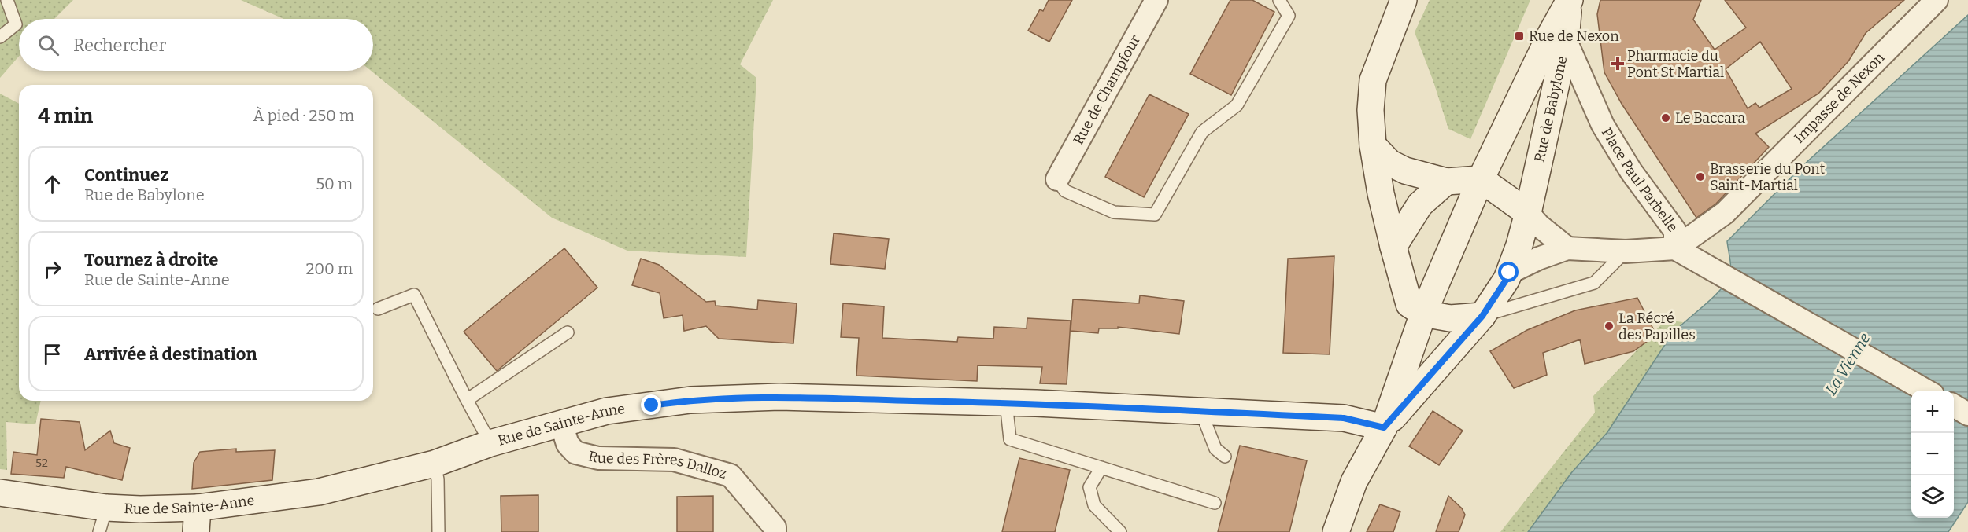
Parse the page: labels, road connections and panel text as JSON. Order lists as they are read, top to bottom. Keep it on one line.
{"streets":{"street":["Rue de Champfour","Impasse de Nexon","Rue de Babylone","Place Paul Parbelle","Rue de Sainte-Anne","Rue des Frères Dalloz"]},"crossings":[["Impasse de Nexon","Place Paul Parbelle"],["Rue de Babylone","Place Paul Parbelle"],["Rue de Babylone","Rue de Sainte-Anne"],["Rue de Sainte-Anne","Rue des Frères Dalloz"]],"water":["La Vienne"],"places":{"transit":["Rue de Nexon"],"health":["Pharmacie du Pont St Martial"],"other":["Le Baccara","Brasserie du Pont Saint-Martial","La Récré des Papilles"]},"house_numbers":["52"],"page":{"search":"Rechercher","heading":["4 min","À pied · 250 m"],"list":[["Continuez","Rue de Babylone","50 m"],["Tournez à droite","Rue de Sainte-Anne","200 m"],"Arrivée à destination"],"map_buttons":["+","−"]}}
